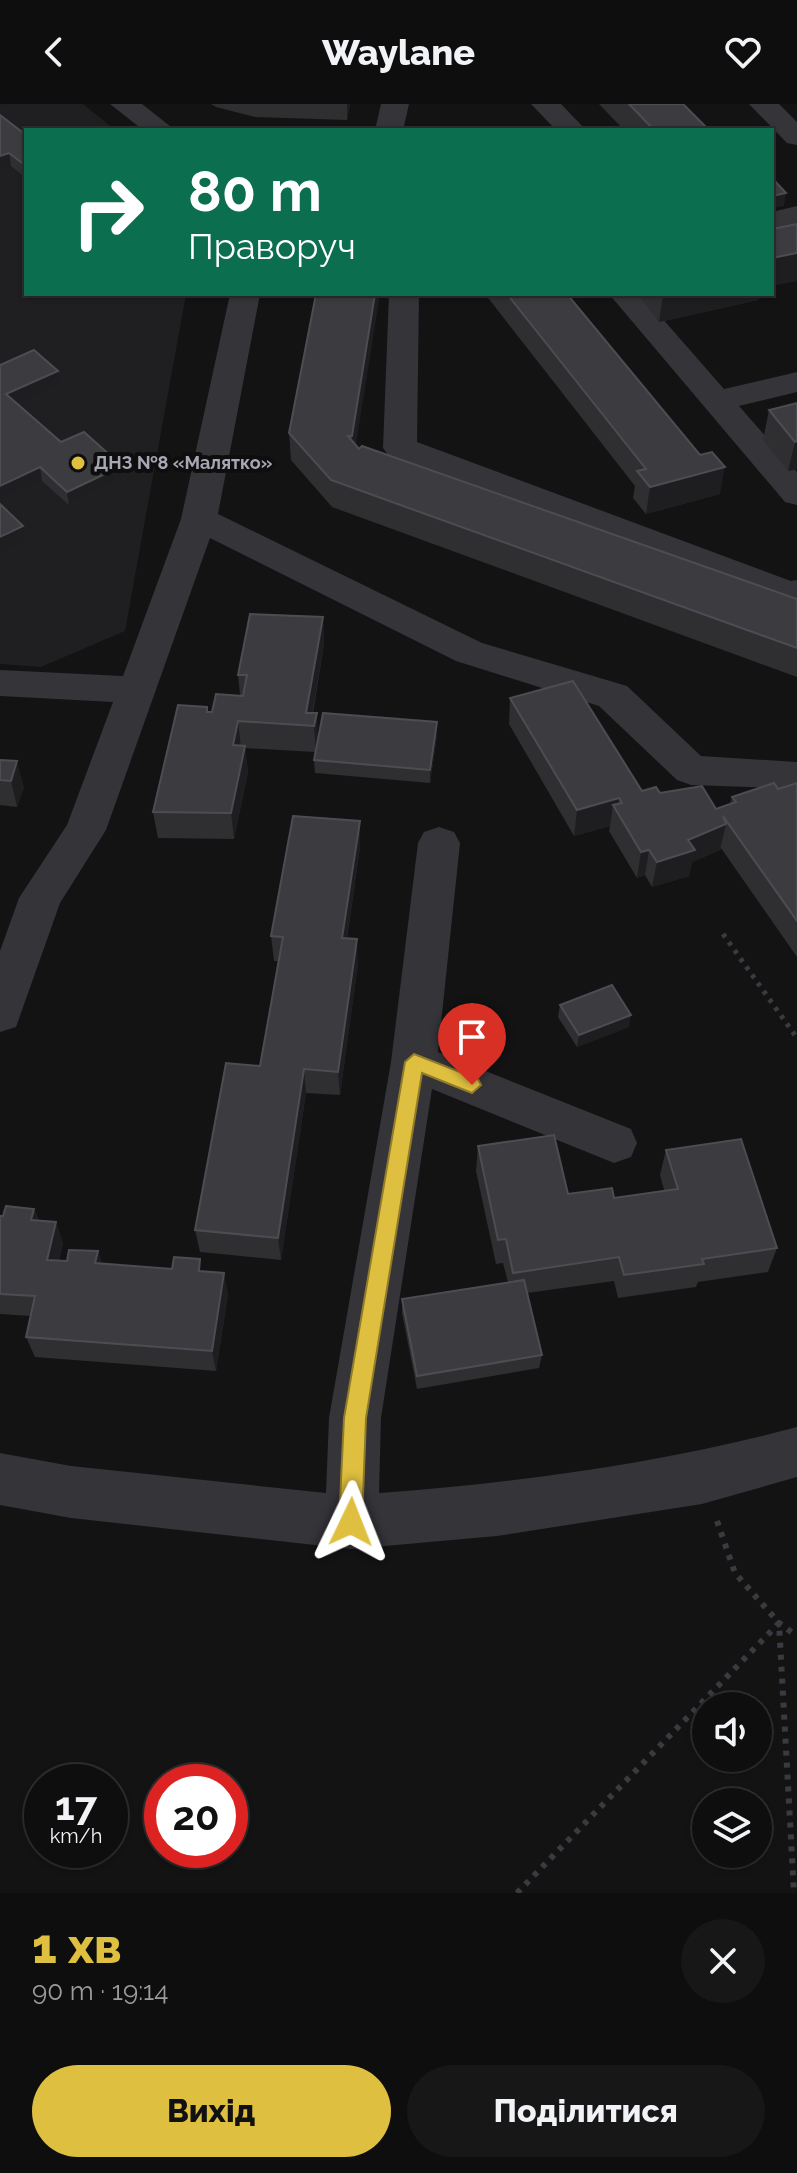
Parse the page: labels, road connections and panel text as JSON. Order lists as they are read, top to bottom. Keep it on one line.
{"places":["ДНЗ №8 «Малятко»"],"page":{"header":"Waylane","turn":["80 m","Праворуч"],"speed":"17 km/h","limit":"20","heading":["1 хв","90 m · 19:14"],"buttons":["Вихід","Поділитися"]}}
